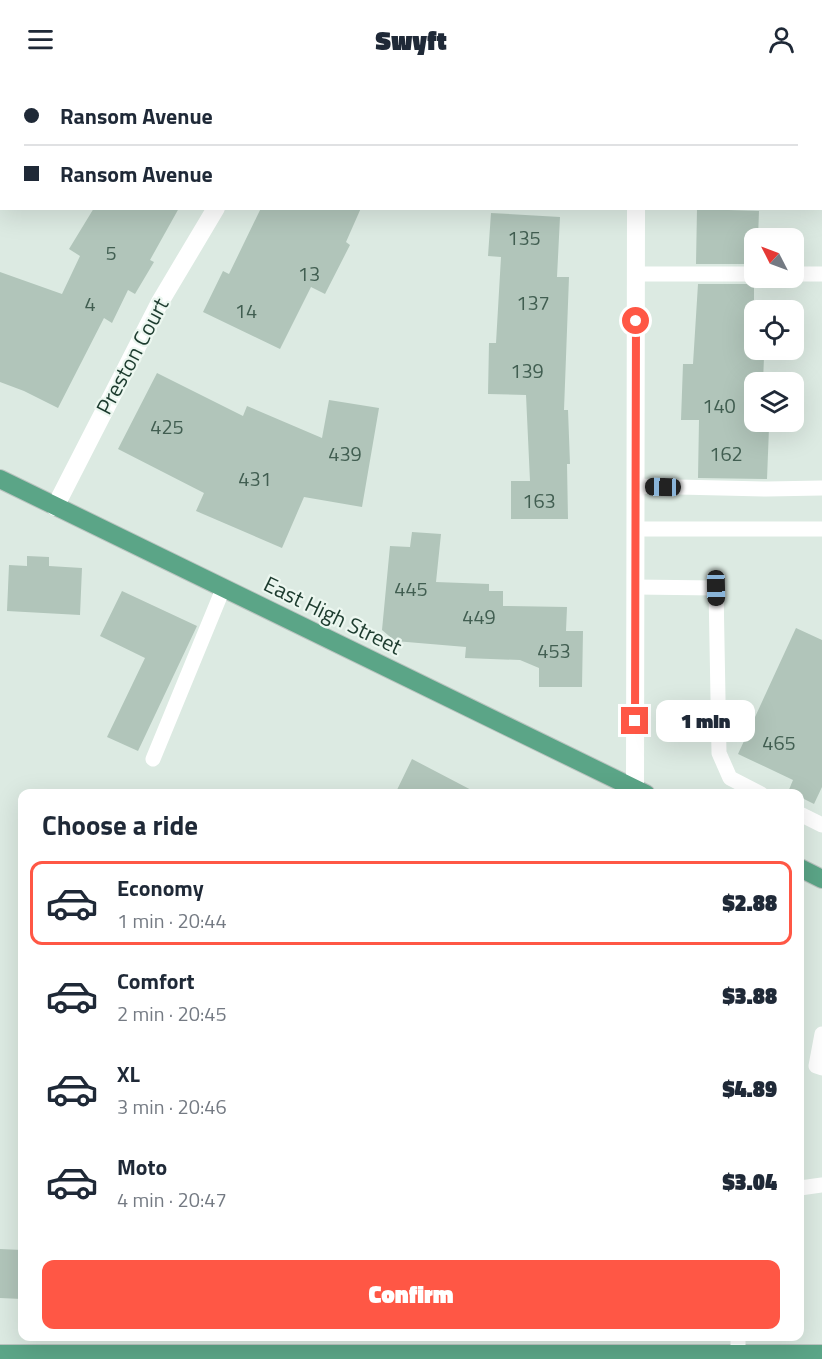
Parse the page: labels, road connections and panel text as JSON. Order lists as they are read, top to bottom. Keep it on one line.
{"streets":{"main road":["East High Street"],"street":["Preston Court"]},"crossings":[["Preston Court","East High Street"]],"house_numbers":["135","5","13","137","4","14","139","140","425","439","162","431","163","445","449","453","465"],"north":"top left","page":{"header":"Swyft","banner":["Ransom Avenue","Ransom Avenue"],"bubble":"1 min","heading":"Choose a ride","list":[{"name":"Economy","note":"1 min · 20:44","value":"$2.88"},{"name":"Comfort","note":"2 min · 20:45","value":"$3.88"},{"name":"XL","note":"3 min · 20:46","value":"$4.89"},{"name":"Moto","note":"4 min · 20:47","value":"$3.04"}],"buttons":"Confirm"}}
